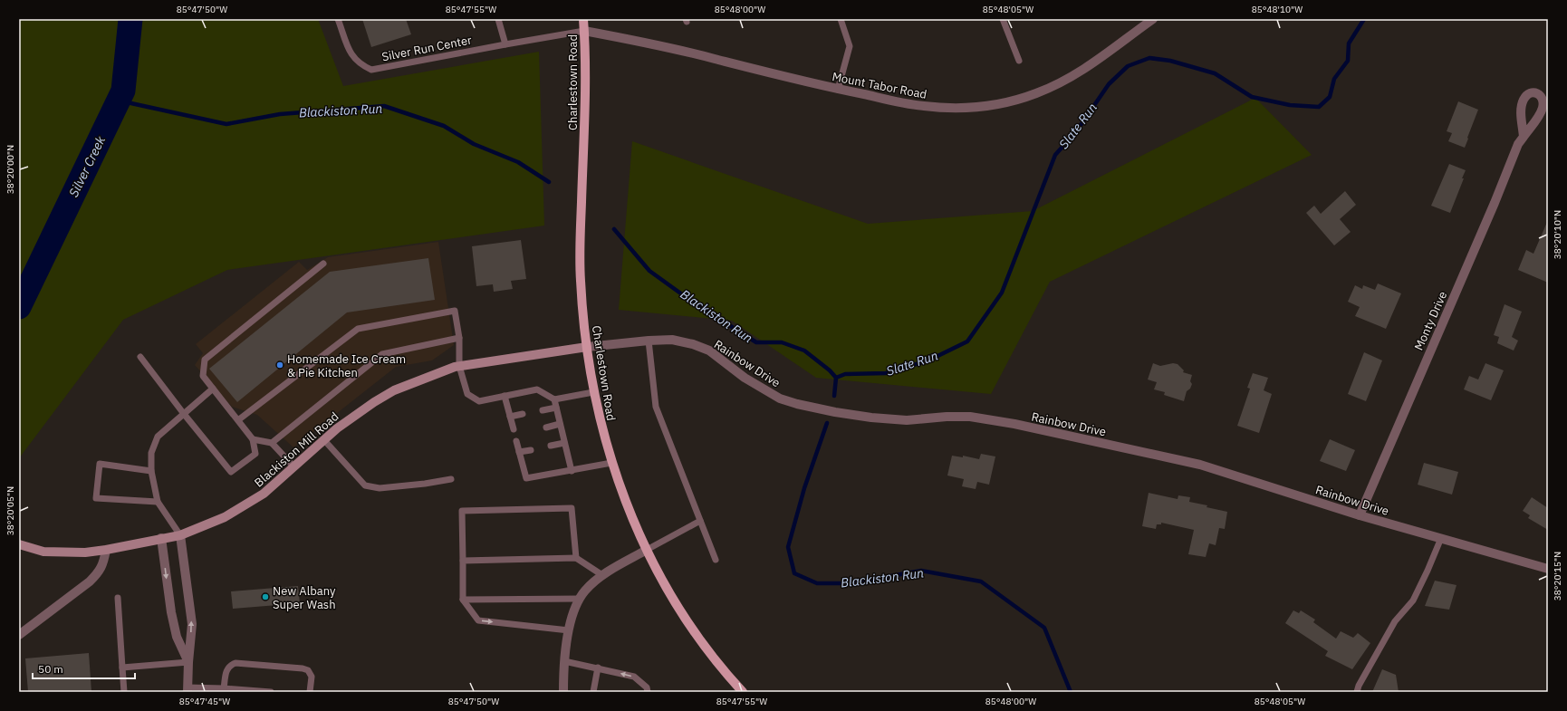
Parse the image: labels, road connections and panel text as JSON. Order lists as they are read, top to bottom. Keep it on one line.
{"streets":{"main road":["Charlestown Road","Blackiston Mill Road"],"street":["Mount Tabor Road","Monty Drive","Rainbow Drive"],"lane":["Silver Run Center"]},"crossings":[["Silver Run Center","Charlestown Road"],["Silver Run Center","Mount Tabor Road"],["Charlestown Road","Mount Tabor Road"],["Charlestown Road","Rainbow Drive"],["Charlestown Road","Blackiston Mill Road"],["Monty Drive","Rainbow Drive"],["Rainbow Drive","Blackiston Mill Road"]],"water":["Blackiston Run","Slate Run","Silver Creek"],"places":["Homemade Ice Cream & Pie Kitchen","New Albany Super Wash"],"scale_bar":"50 m","coordinates":["85°47'50\"W","85°47'55\"W","85°48'00\"W","85°48'05\"W","85°48'10\"W","38°20'00\"N","38°20'10\"N","38°20'05\"N","38°20'15\"N","85°47'45\"W"]}
